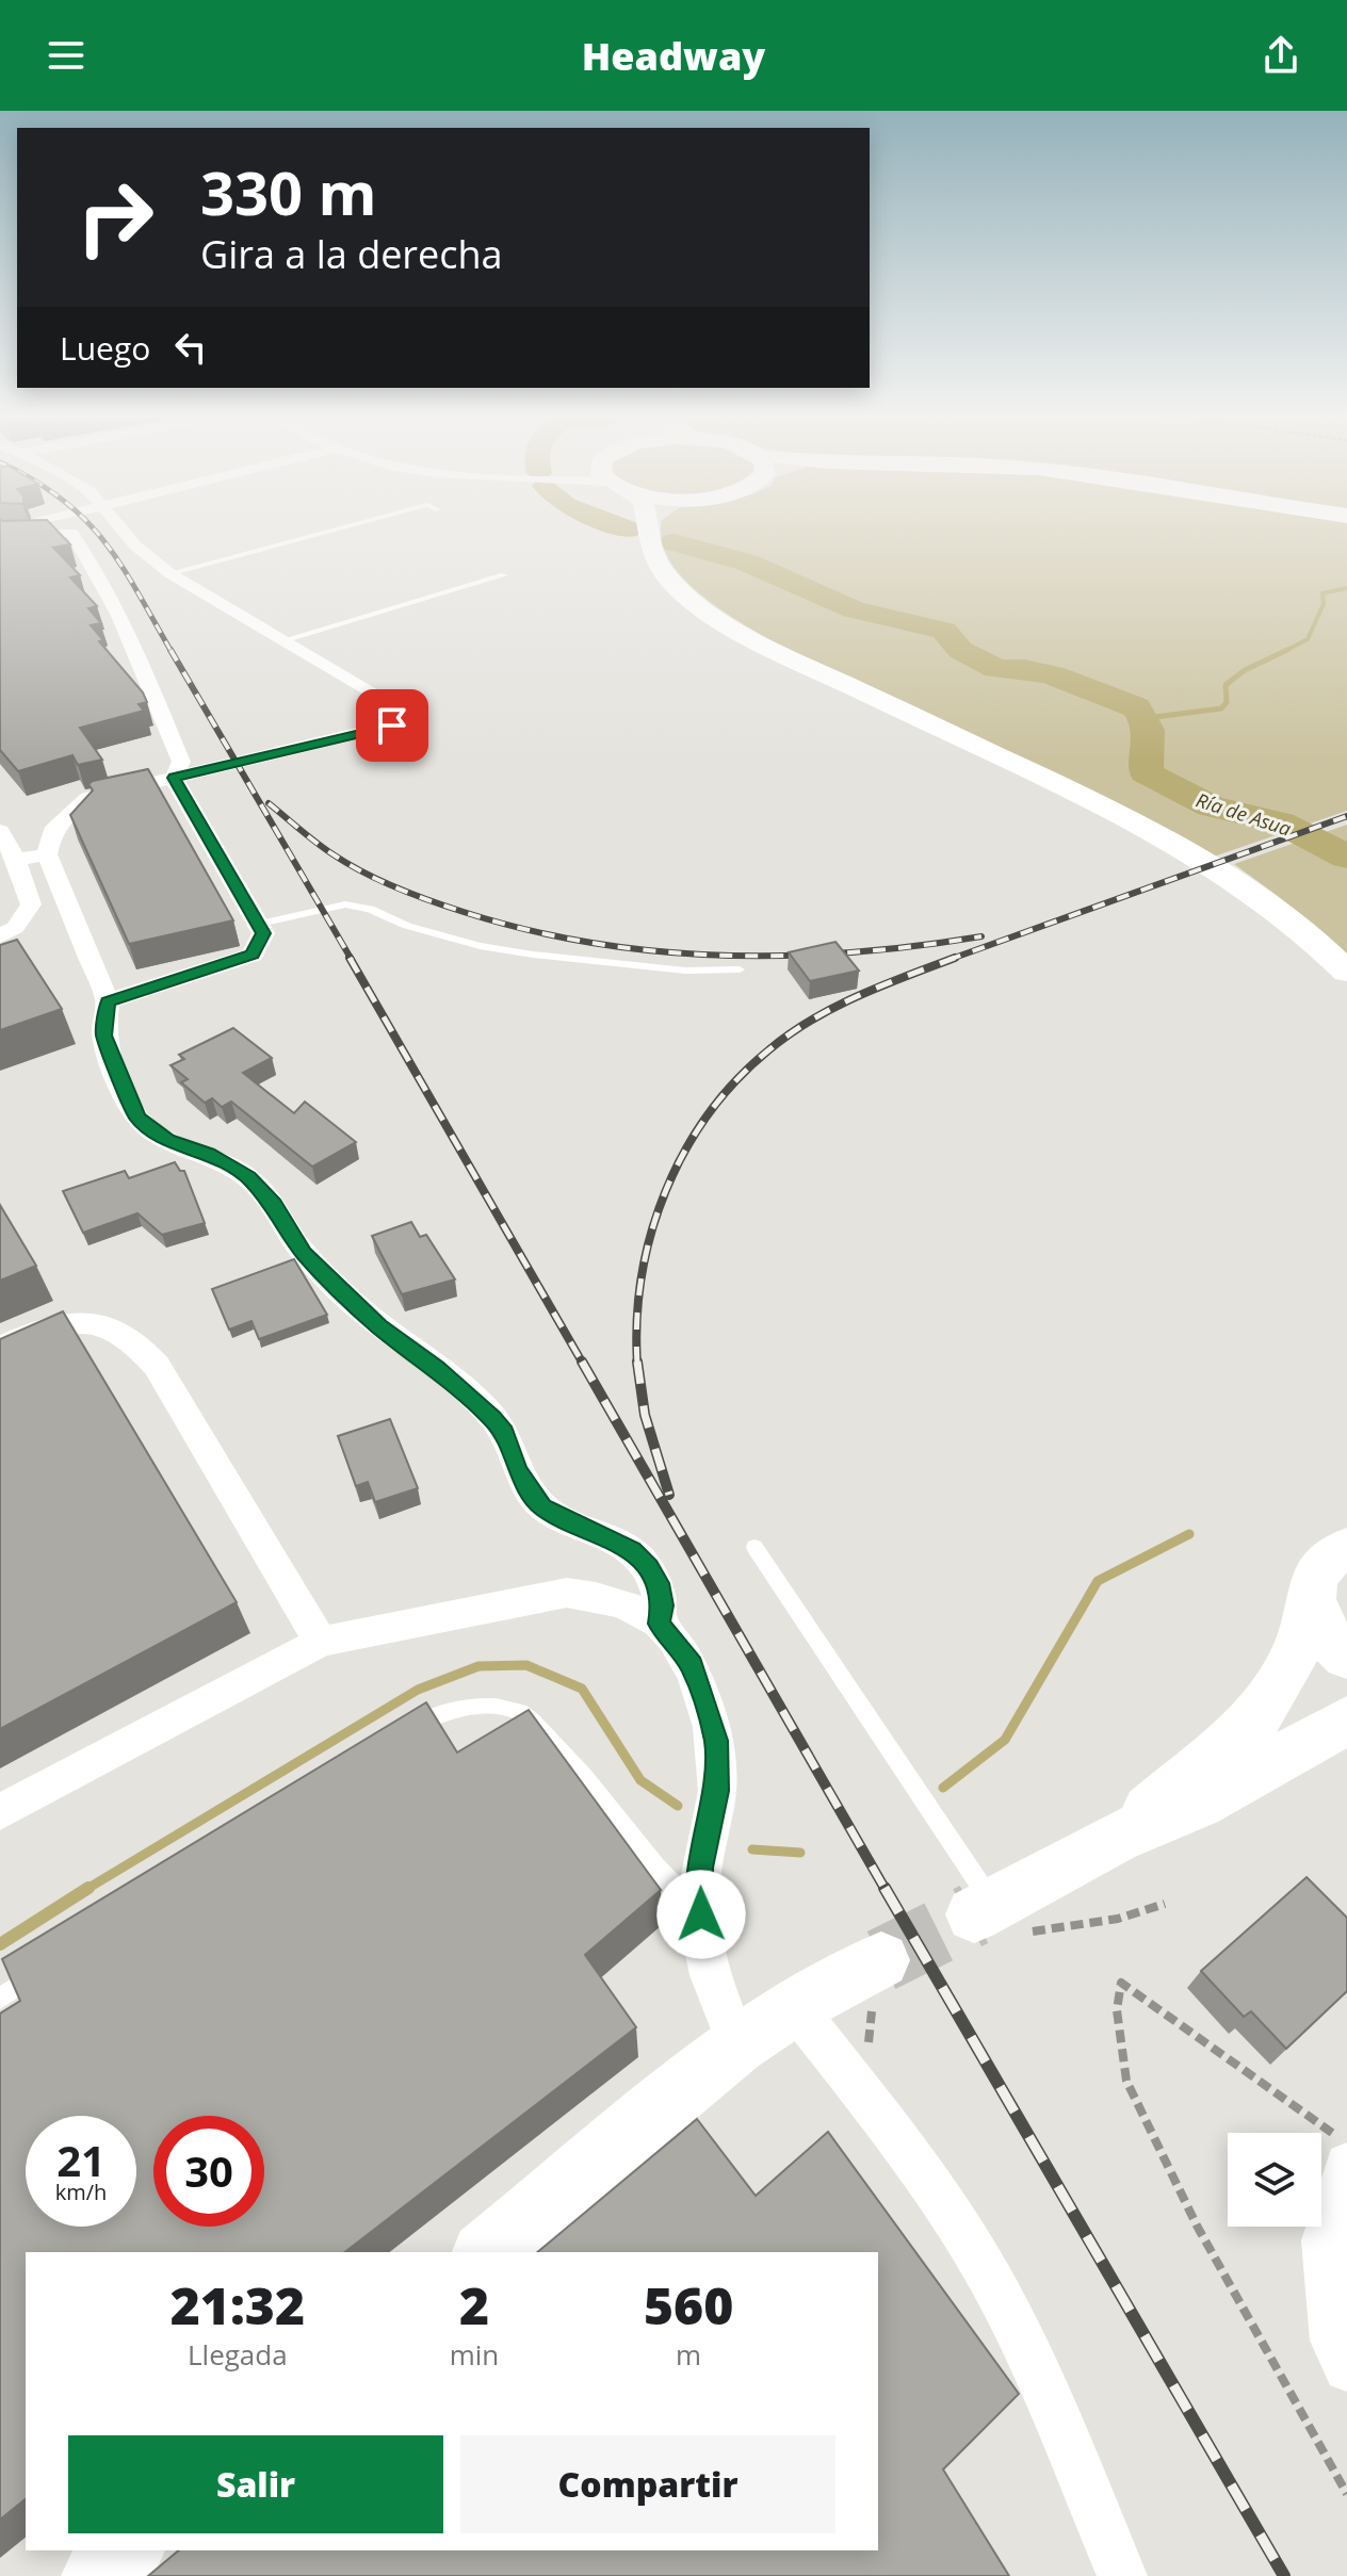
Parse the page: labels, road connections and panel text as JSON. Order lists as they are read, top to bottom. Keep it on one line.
{"water":["Ría de Asua"],"page":{"header":"Headway","turn":["330 m","Gira a la derecha"],"then":"Luego","speed":"21 km/h","limit":"30","eta":["21:32","Llegada","2","min","560","m"],"buttons":["Salir","Compartir"]}}
